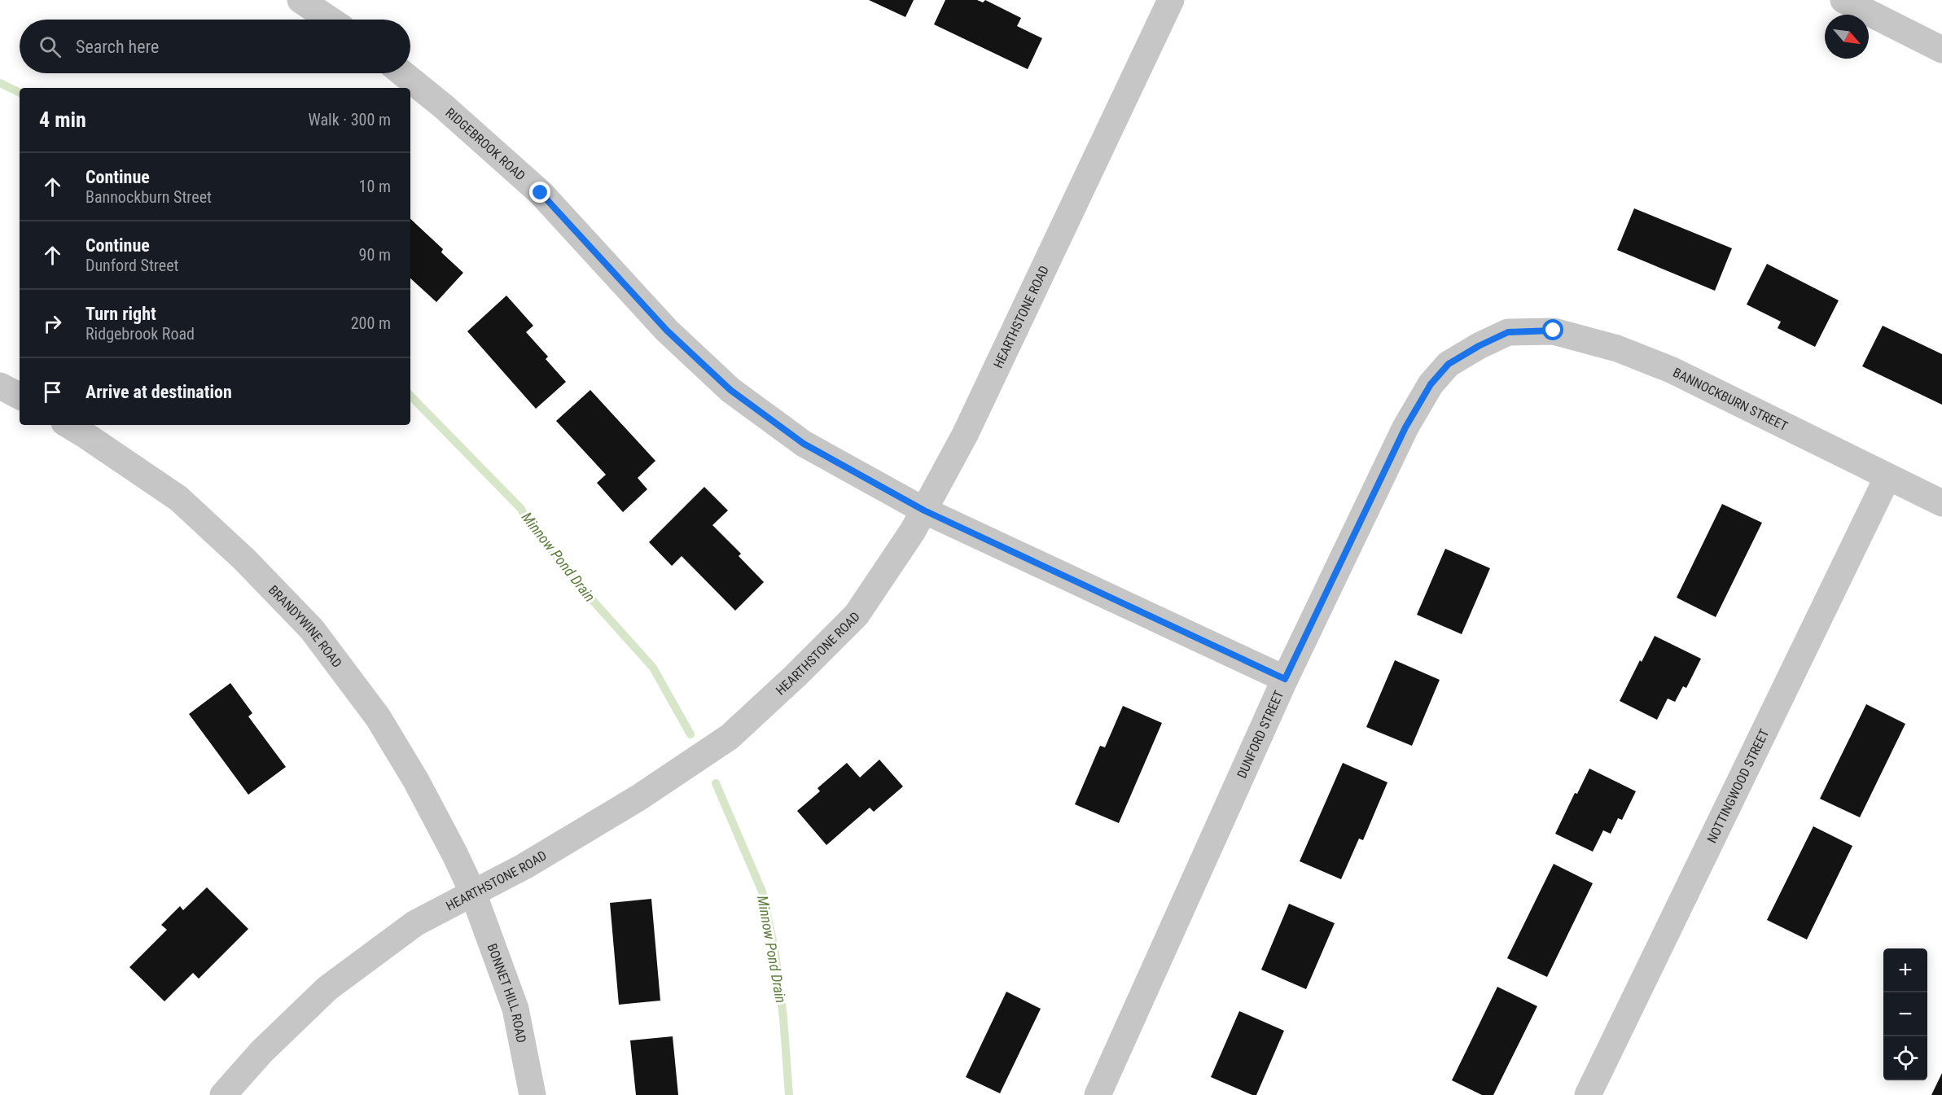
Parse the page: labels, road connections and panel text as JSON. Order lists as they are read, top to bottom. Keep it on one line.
{"streets":{"street":["RIDGEBROOK ROAD","HEARTHSTONE ROAD","BANNOCKBURN STREET","BRANDYWINE ROAD","DUNFORD STREET","NOTTINGWOOD STREET","BONNET HILL ROAD"]},"crossings":[["RIDGEBROOK ROAD","HEARTHSTONE ROAD"],["RIDGEBROOK ROAD","DUNFORD STREET"],["HEARTHSTONE ROAD","BRANDYWINE ROAD"],["HEARTHSTONE ROAD","BONNET HILL ROAD"],["BANNOCKBURN STREET","DUNFORD STREET"],["BANNOCKBURN STREET","NOTTINGWOOD STREET"],["BRANDYWINE ROAD","BONNET HILL ROAD"]],"water":["Minnow Pond Drain"],"north":"bottom right","page":{"search":"Search here","heading":["4 min","Walk · 300 m"],"list":[["Continue","Bannockburn Street","10 m"],["Continue","Dunford Street","90 m"],["Turn right","Ridgebrook Road","200 m"],"Arrive at destination"],"map_buttons":["+","−"]}}
